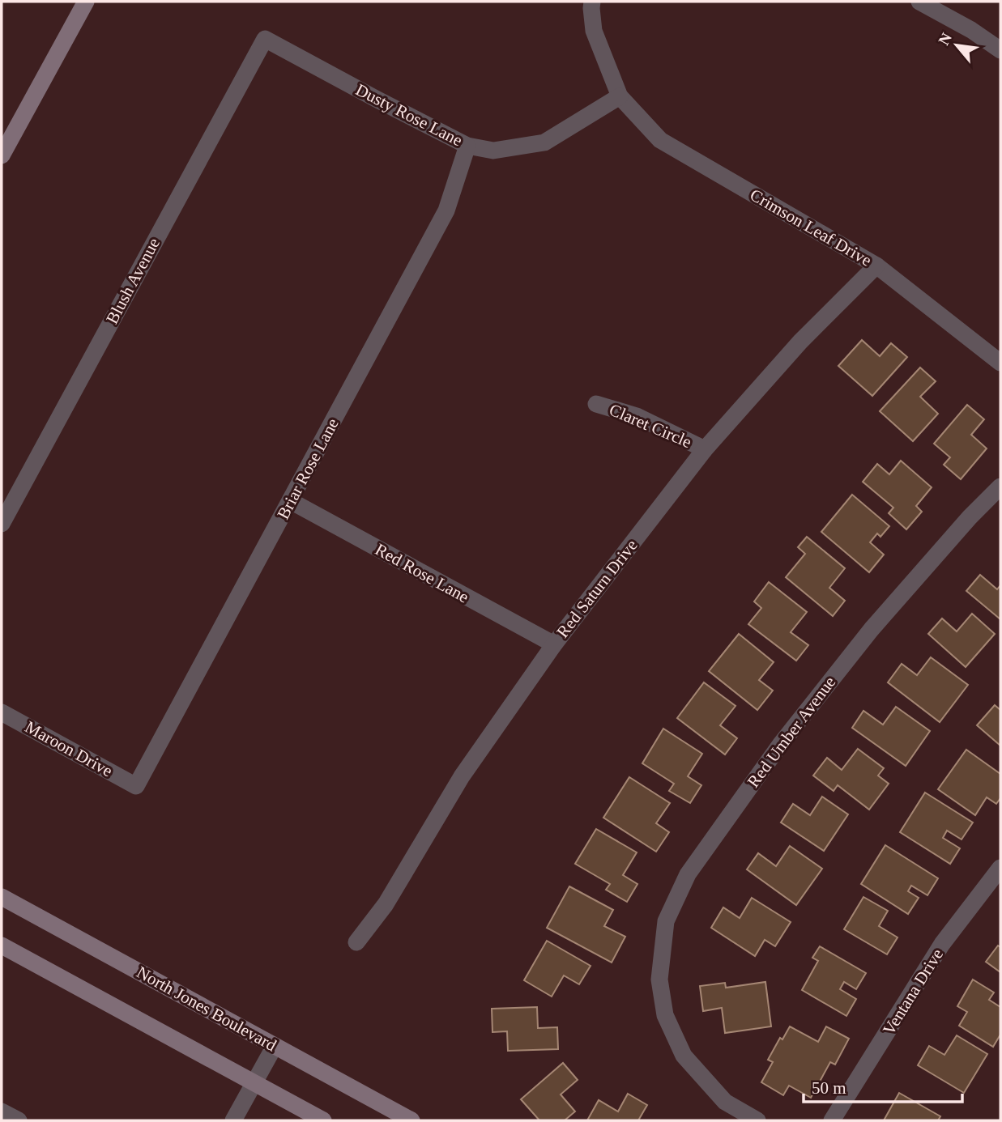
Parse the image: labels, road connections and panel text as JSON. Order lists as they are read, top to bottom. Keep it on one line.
{"streets":{"main road":["North Jones Boulevard"],"street":["Dusty Rose Lane","Crimson Leaf Drive","Blush Avenue","Claret Circle","Briar Rose Lane","Red Rose Lane","Red Saturn Drive","Red Umber Avenue","Maroon Drive","Ventana Drive"]},"crossings":[["Dusty Rose Lane","Crimson Leaf Drive"],["Dusty Rose Lane","Blush Avenue"],["Dusty Rose Lane","Briar Rose Lane"],["Crimson Leaf Drive","Red Saturn Drive"],["Claret Circle","Red Saturn Drive"],["Briar Rose Lane","Red Rose Lane"],["Briar Rose Lane","Maroon Drive"],["Red Rose Lane","Red Saturn Drive"]],"scale_bar":"50 m","north":"top left"}
